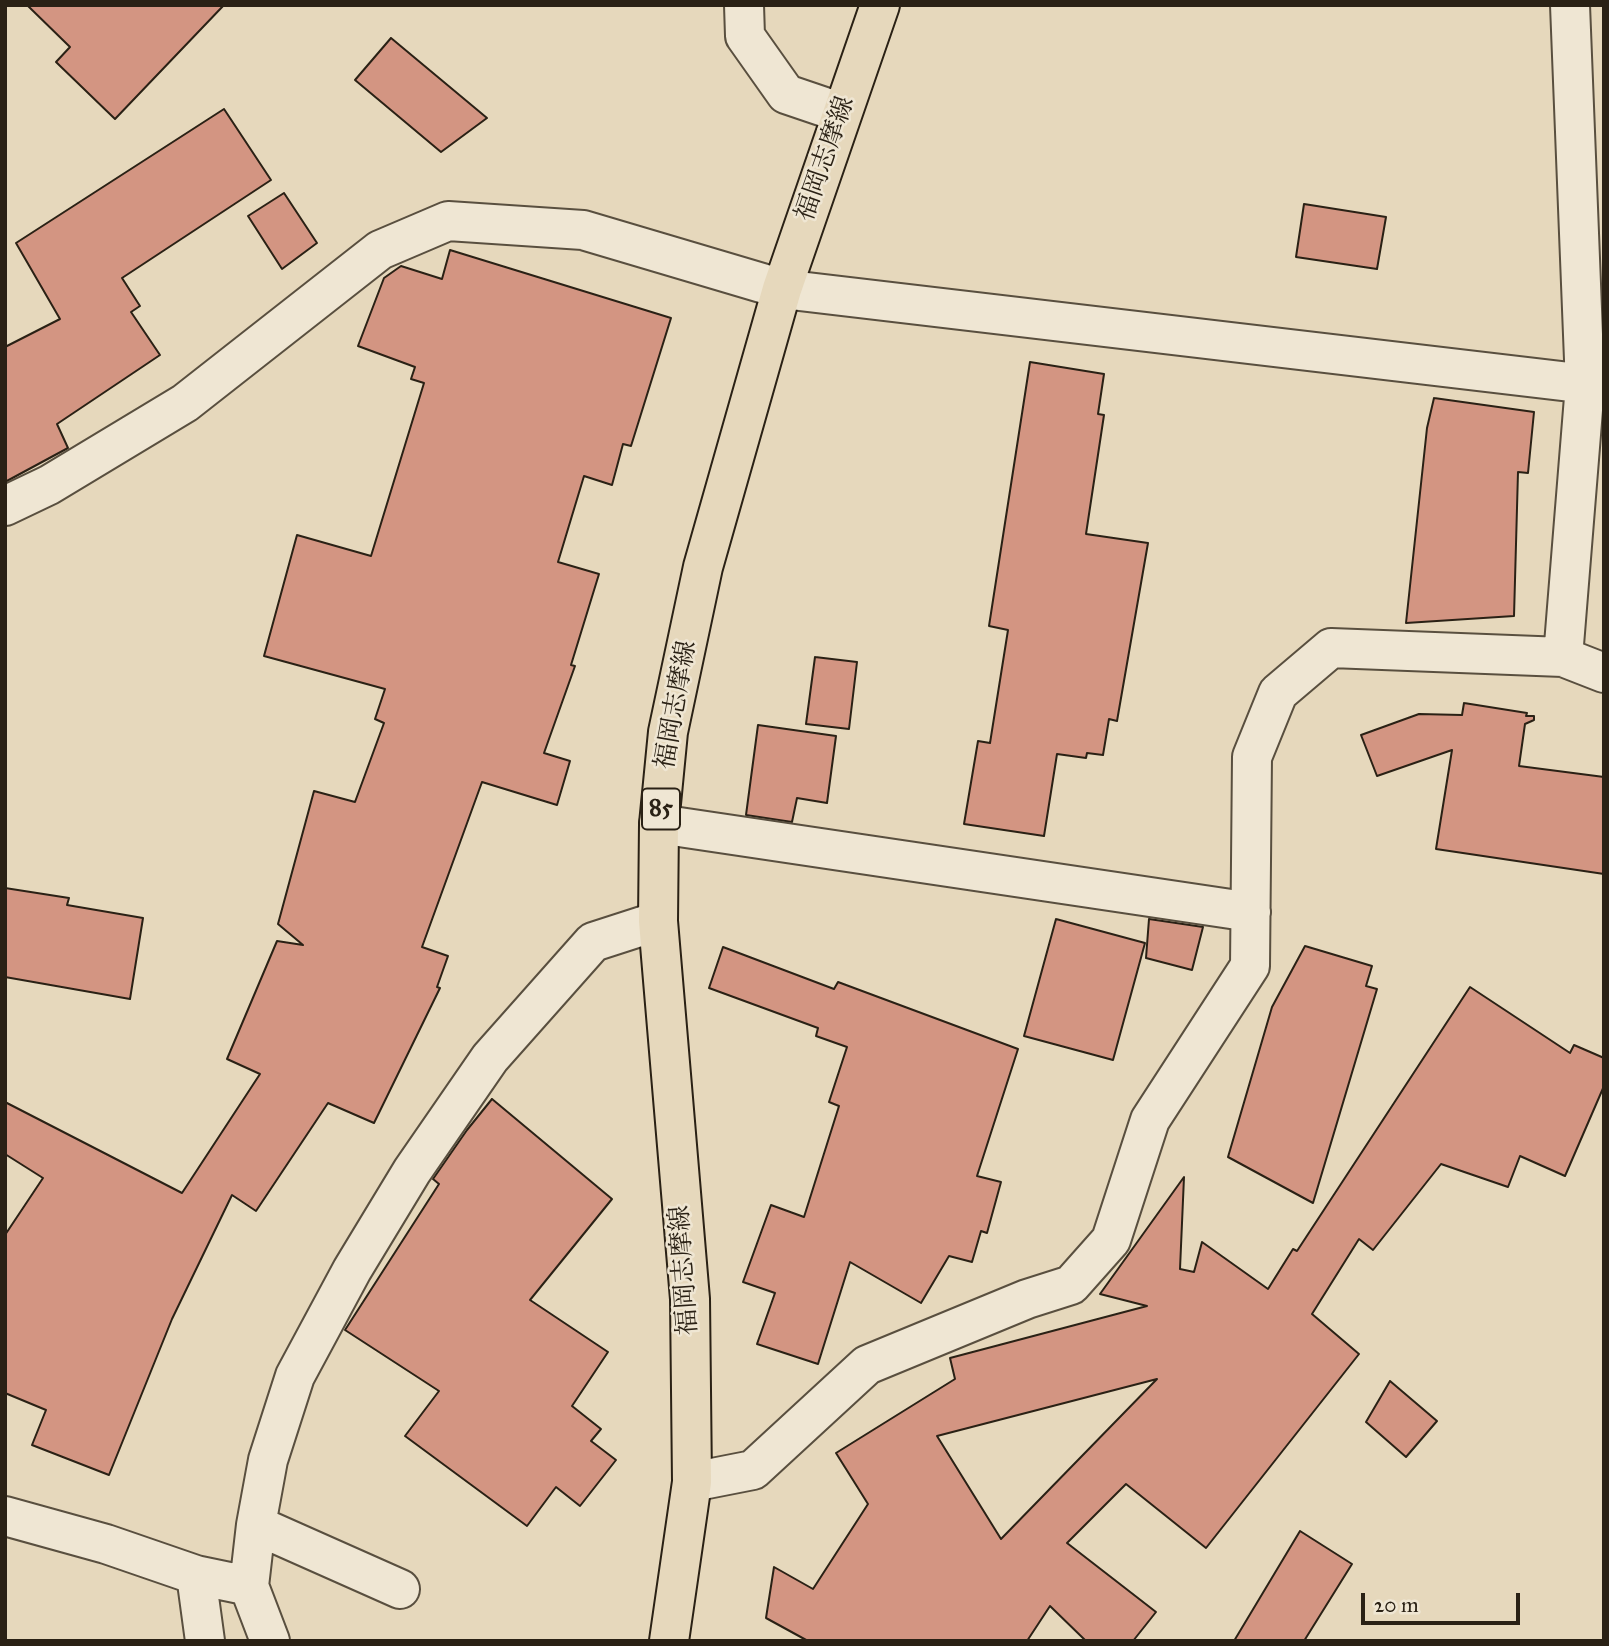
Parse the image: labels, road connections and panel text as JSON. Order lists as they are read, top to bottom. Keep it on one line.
{"streets":{"main road":["福岡志摩線","85"]},"scale_bar":"20 m"}
